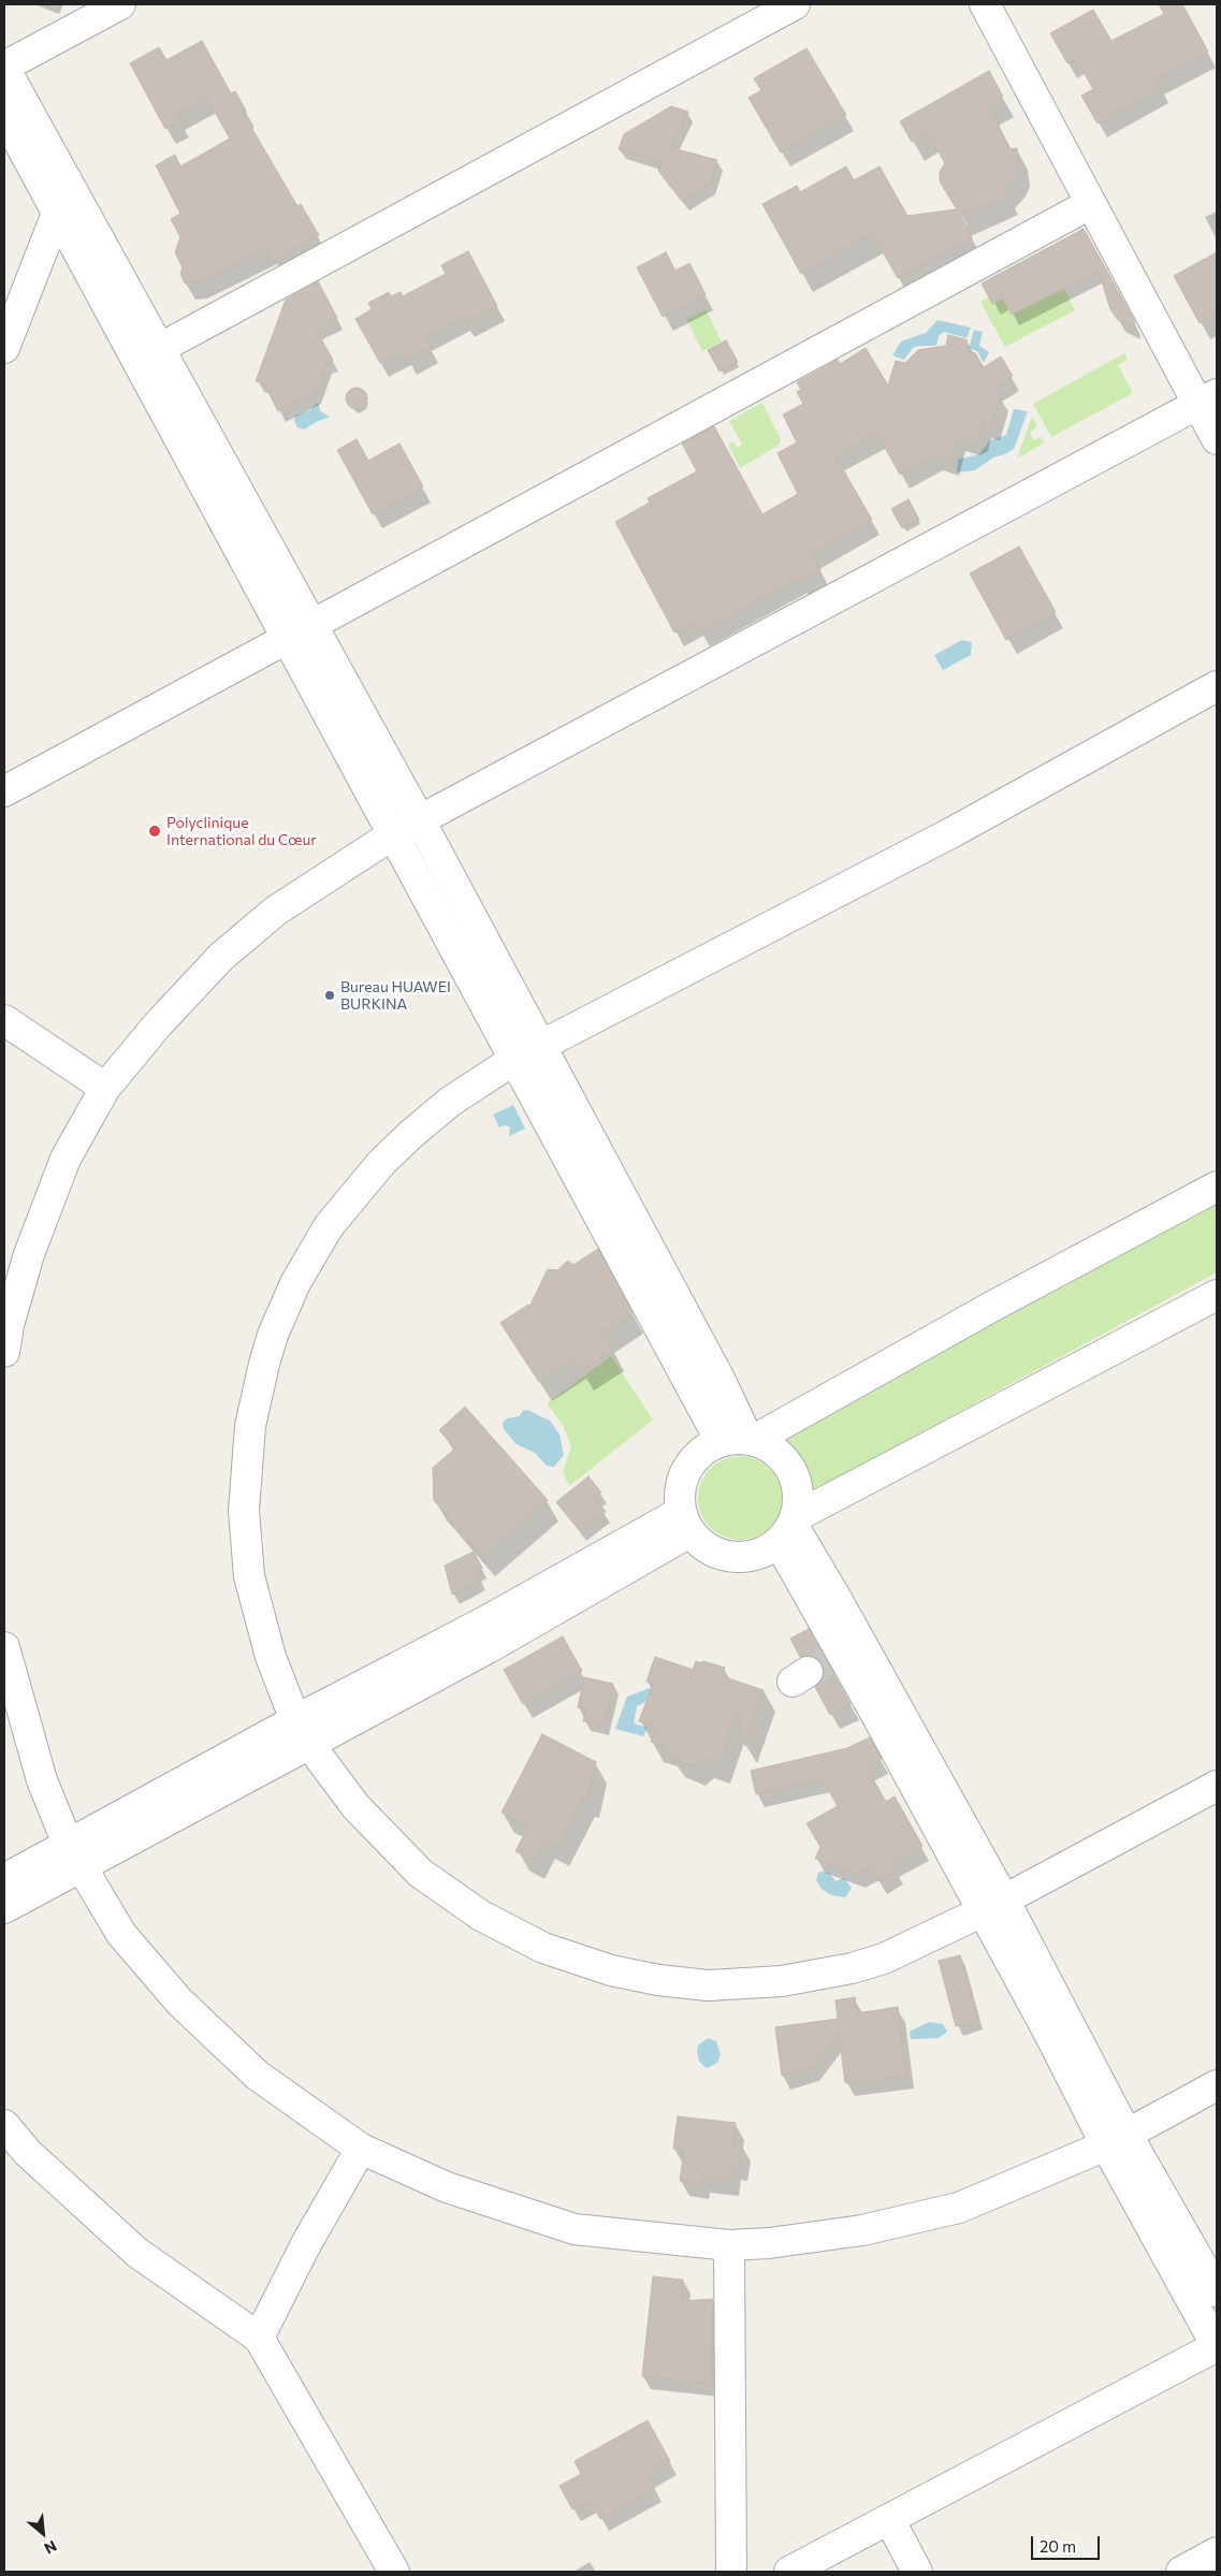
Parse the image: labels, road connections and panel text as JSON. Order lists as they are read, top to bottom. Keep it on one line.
{"places":["Polyclinique International du Cœur","Bureau HUAWEI BURKINA"],"scale_bar":"20 m","north":"bottom right"}
